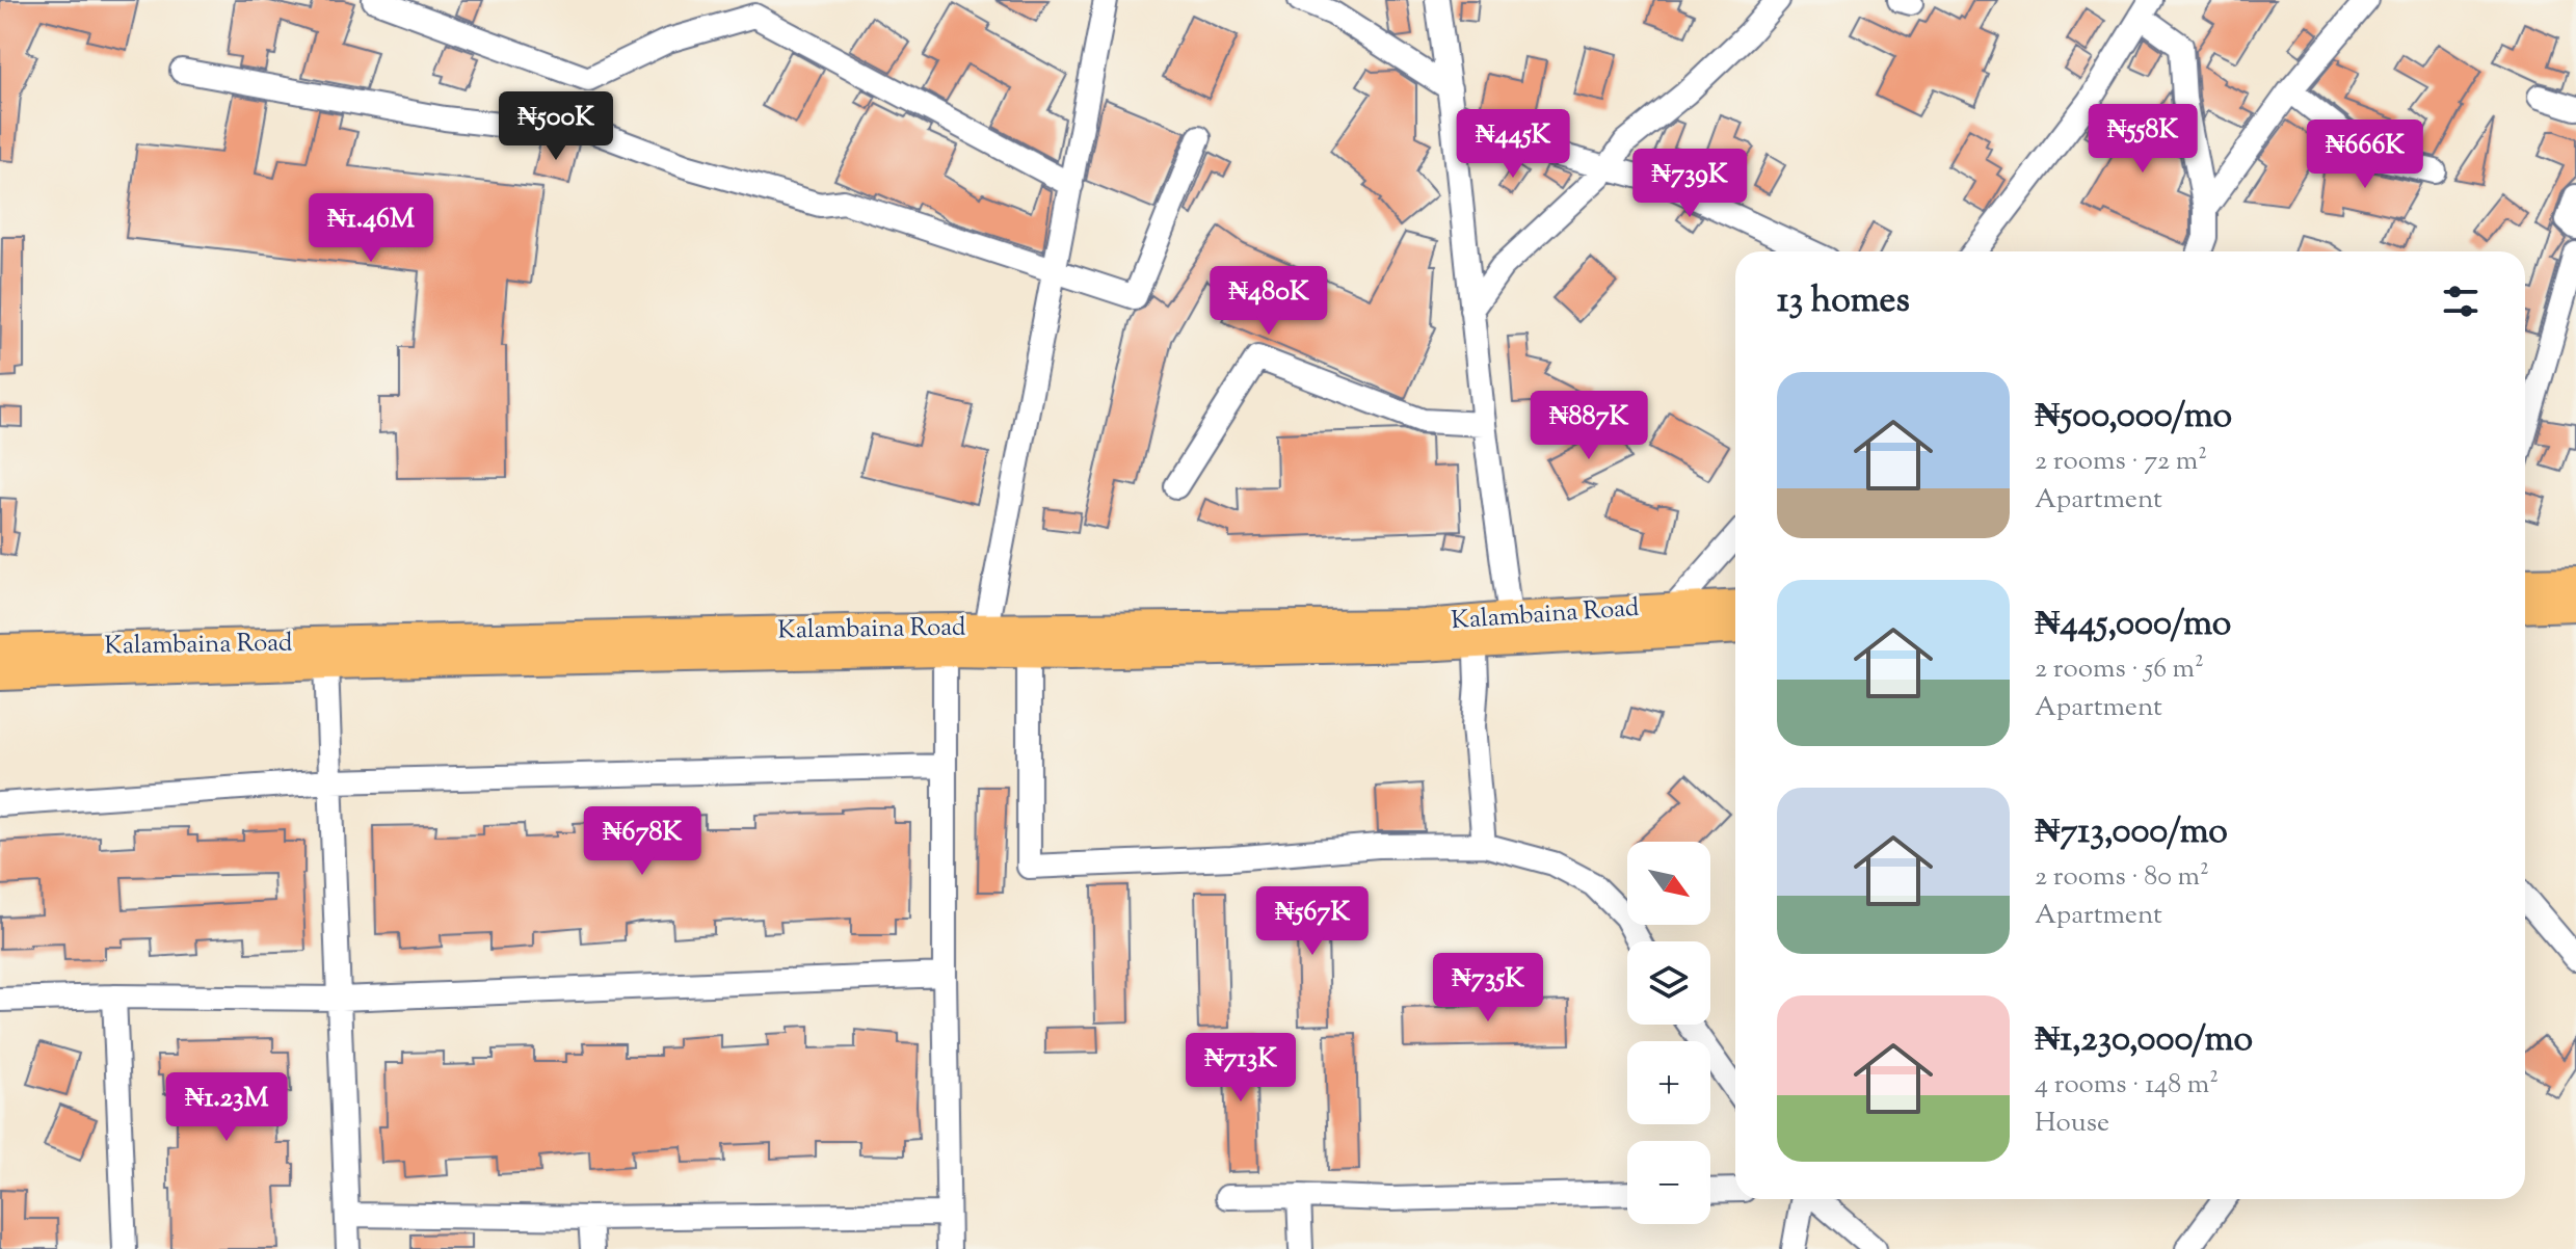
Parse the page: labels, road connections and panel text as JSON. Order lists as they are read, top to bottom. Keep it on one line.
{"streets":{"main road":["Kalambaina Road"]},"north":"bottom right","page":{"price":["₦500K","₦558K","₦445K","₦666K","₦739K","₦1.46M","₦480K","₦887K","₦678K","₦567K","₦735K","₦713K","₦1.23M"],"heading":"13 homes","list":[{"name":"₦500,000/mo","note":"2 rooms · 72 m² · Apartment"},{"name":"₦445,000/mo","note":"2 rooms · 56 m² · Apartment"},{"name":"₦713,000/mo","note":"2 rooms · 80 m² · Apartment"},{"name":"₦1,230,000/mo","note":"4 rooms · 148 m² · House"}],"map_buttons":["+","−"]}}
